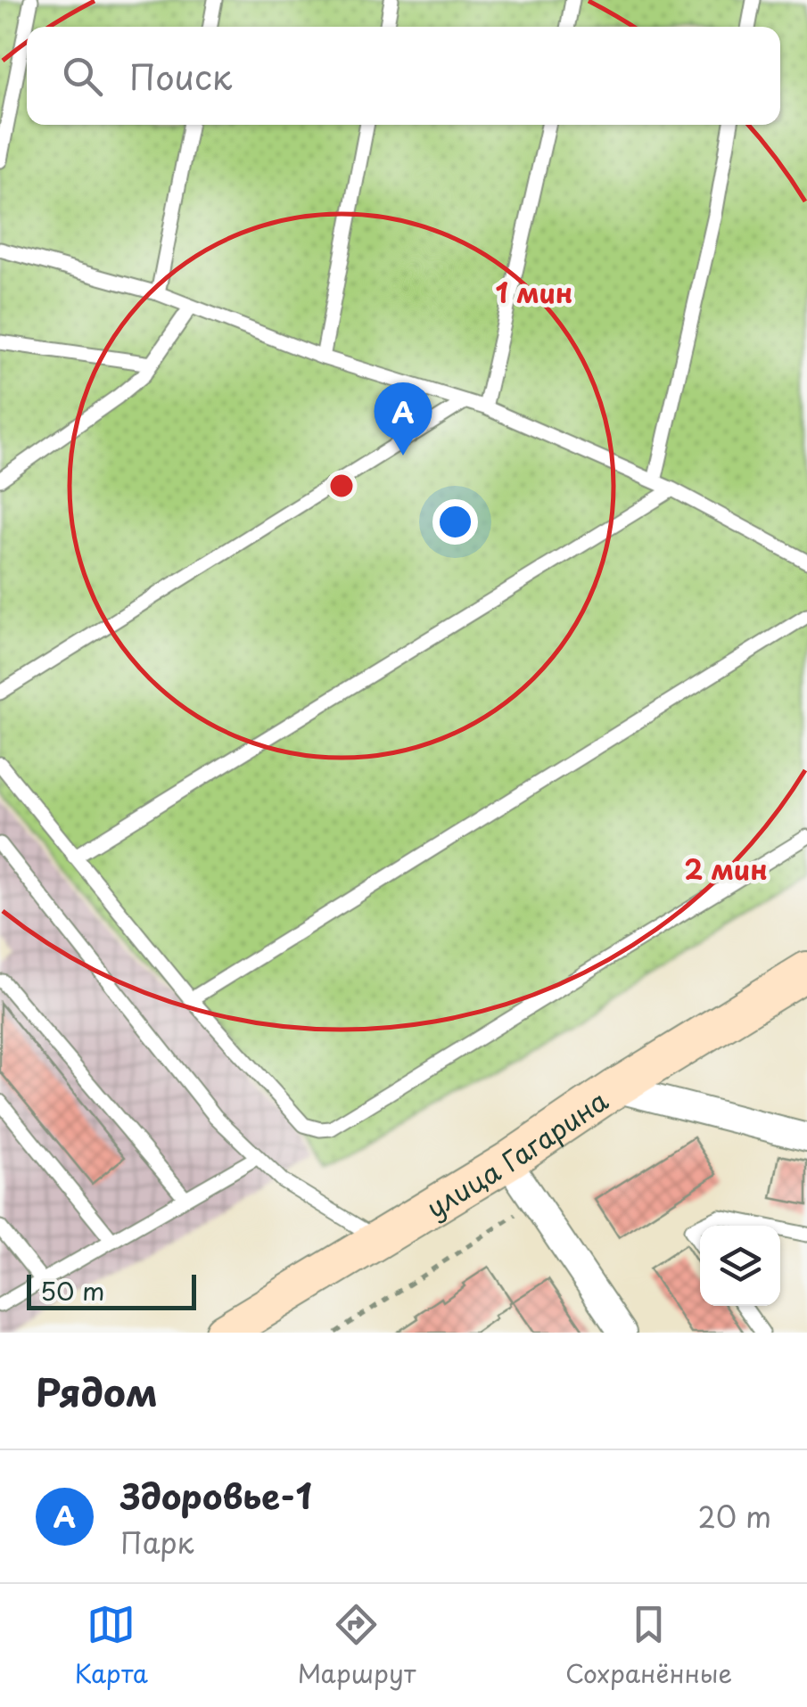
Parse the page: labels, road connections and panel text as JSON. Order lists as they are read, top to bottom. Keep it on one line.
{"streets":{"street":["улица Гагарина"]},"scale_bar":"50 m","page":{"search":"Поиск","pins":"A","scale":"50 m","heading":"Рядом","list":[{"mark":"A","name":"Здоровье-1","note":"Парк","value":"20 m"}],"nav":["Карта","Маршрут","Сохранённые"]},"rings":["1 мин","2 мин"]}
